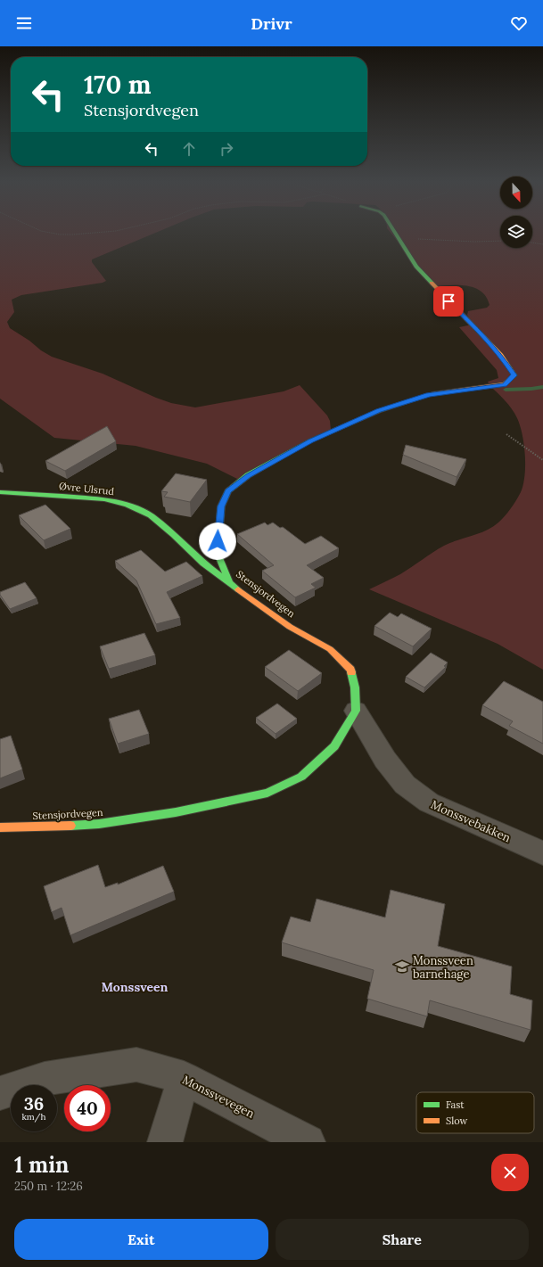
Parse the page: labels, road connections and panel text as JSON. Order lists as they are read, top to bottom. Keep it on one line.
{"streets":{"street":["Øvre Ulsrud","Stensjordvegen","Monssvebakken","Monssvevegen"]},"crossings":[["Øvre Ulsrud","Stensjordvegen"],["Stensjordvegen","Monssvebakken"]],"districts":["Monssveen"],"places":{"school or university":["Monssveen barnehage"]},"legend":["Fast","Slow"],"north":"bottom","page":{"header":"Drivr","turn":["170 m","Stensjordvegen"],"speed":"36 km/h","limit":"40","heading":["1 min","250 m · 12:26"],"buttons":["Exit","Share"]}}
